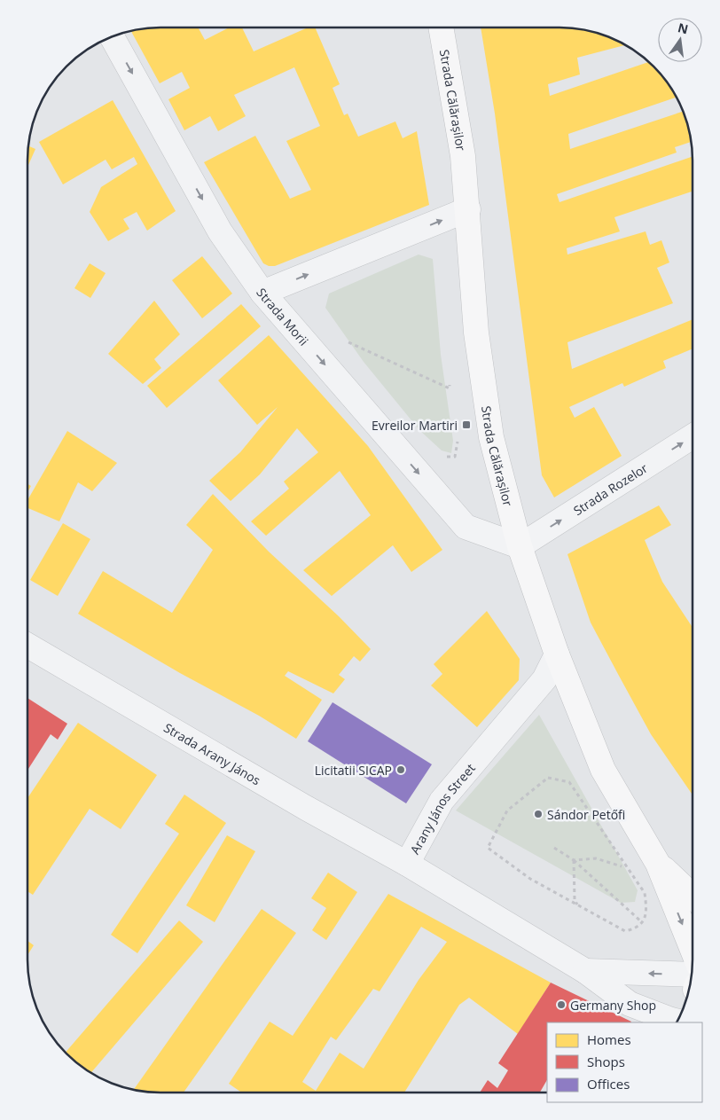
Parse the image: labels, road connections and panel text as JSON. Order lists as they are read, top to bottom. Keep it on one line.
{"streets":{"main road":["Strada Călărașilor"],"street":["Strada Morii","Strada Rozelor","Strada Arany János","Arany János Street"]},"crossings":[["Strada Călărașilor","Strada Morii"],["Strada Călărașilor","Strada Rozelor"],["Strada Călărașilor","Arany János Street"],["Strada Morii","Strada Rozelor"],["Strada Arany János","Arany János Street"]],"one_way":["Strada Morii","Strada Rozelor"],"places":{"transit":["Evreilor Martiri"],"other":["Licitatii SICAP","Sándor Petőfi","Germany Shop"]},"legend":["Homes","Shops","Offices"],"north":"top"}
